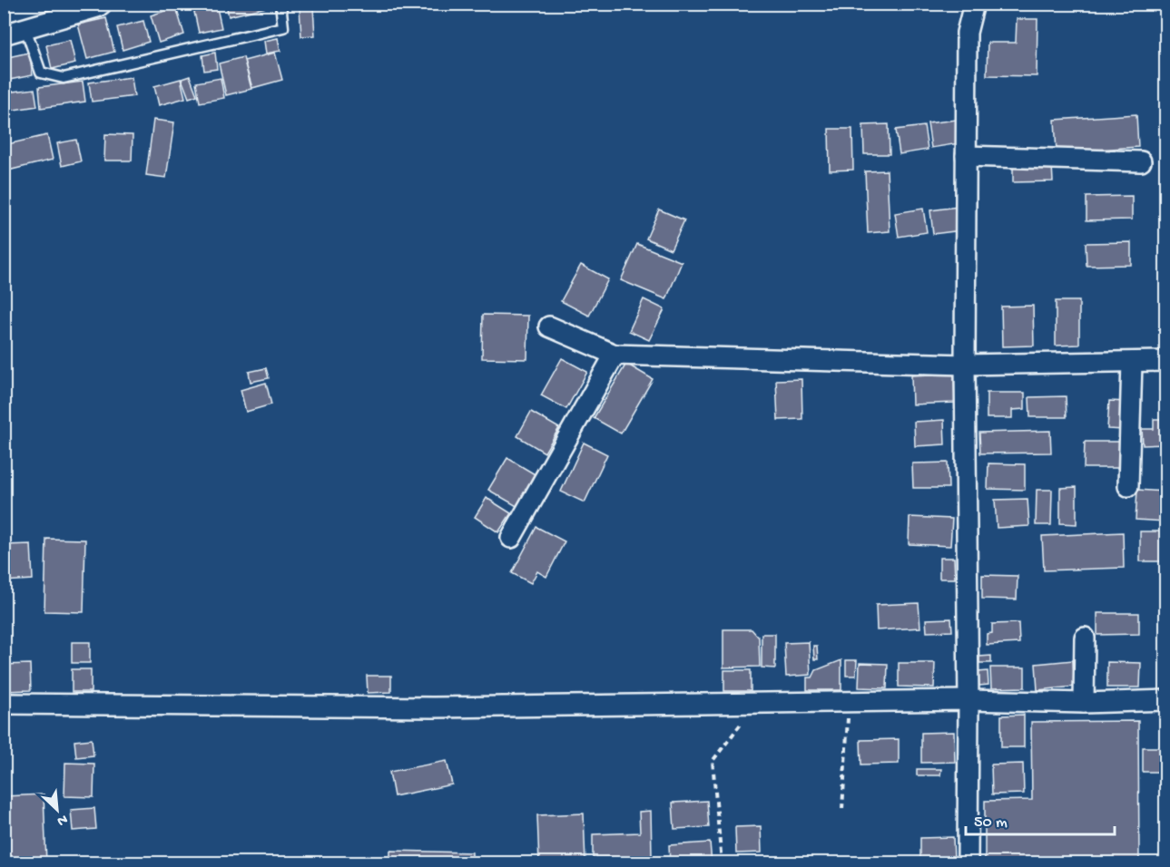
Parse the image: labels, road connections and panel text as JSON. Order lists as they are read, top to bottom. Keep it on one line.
{"scale_bar":"50 m","north":"bottom right"}
